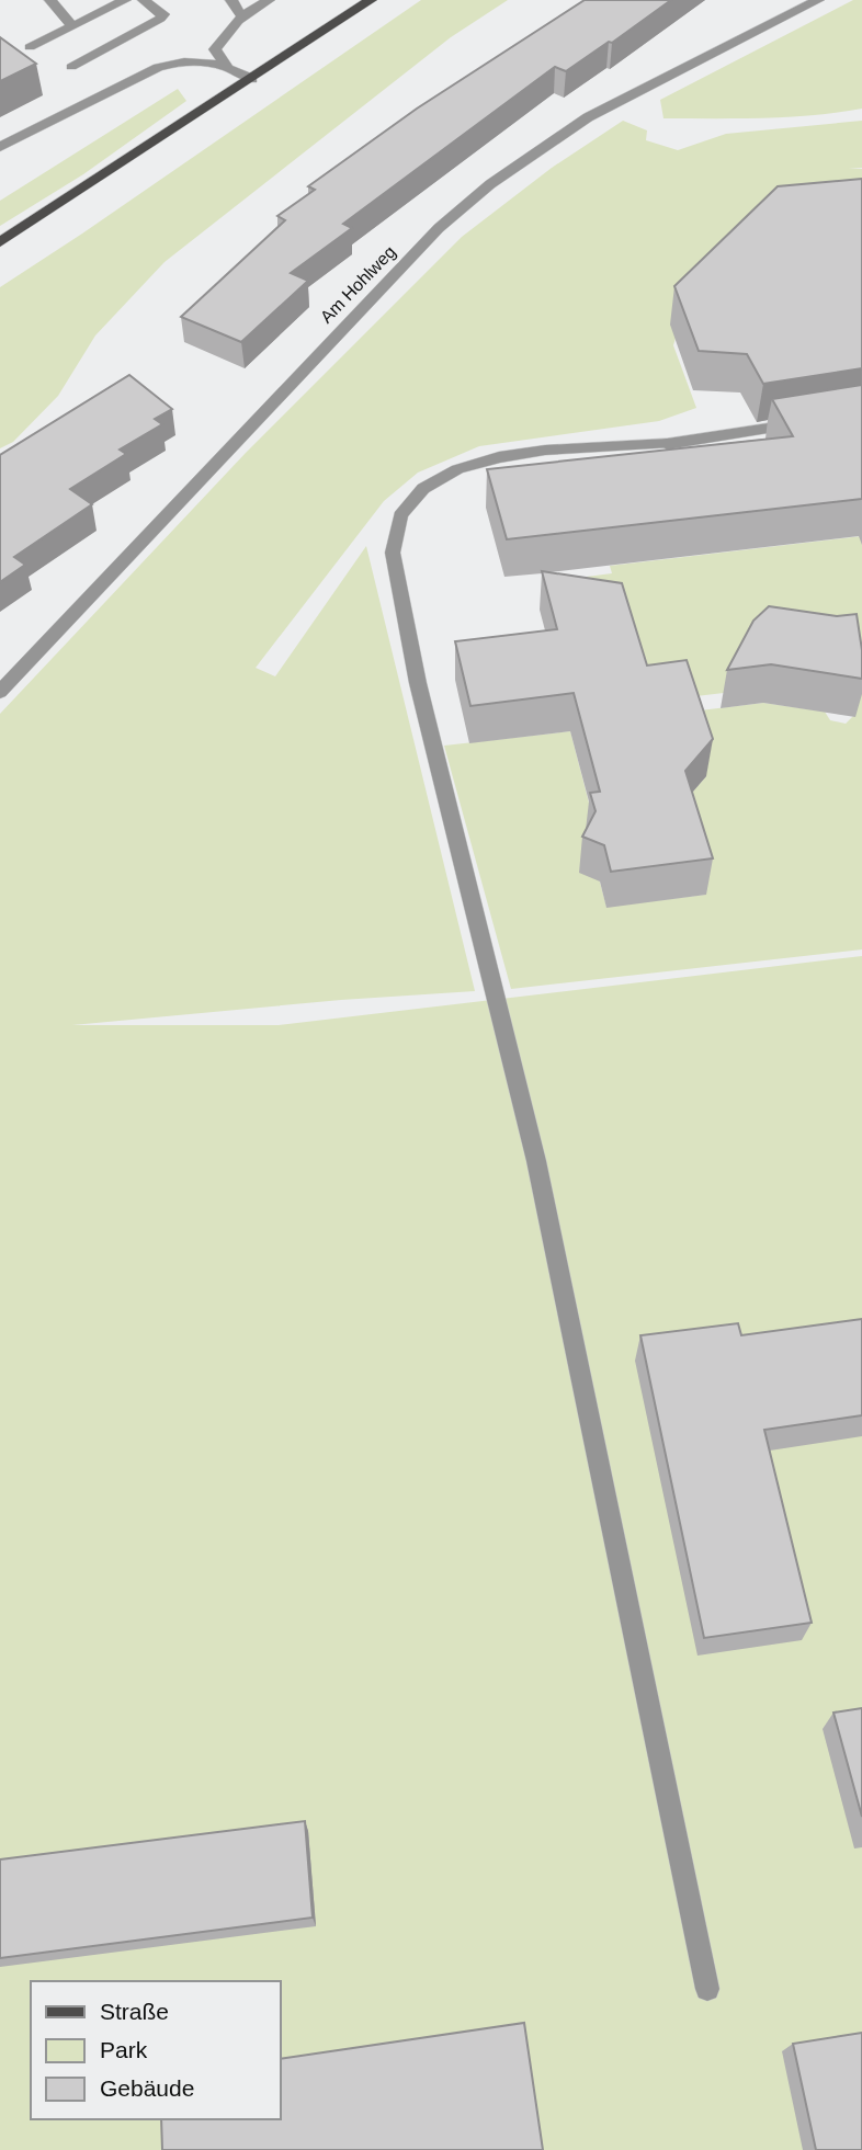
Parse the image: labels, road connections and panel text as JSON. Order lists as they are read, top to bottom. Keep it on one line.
{"streets":{"street":["Am Hohlweg"]},"legend":["Straße","Park","Gebäude"]}
